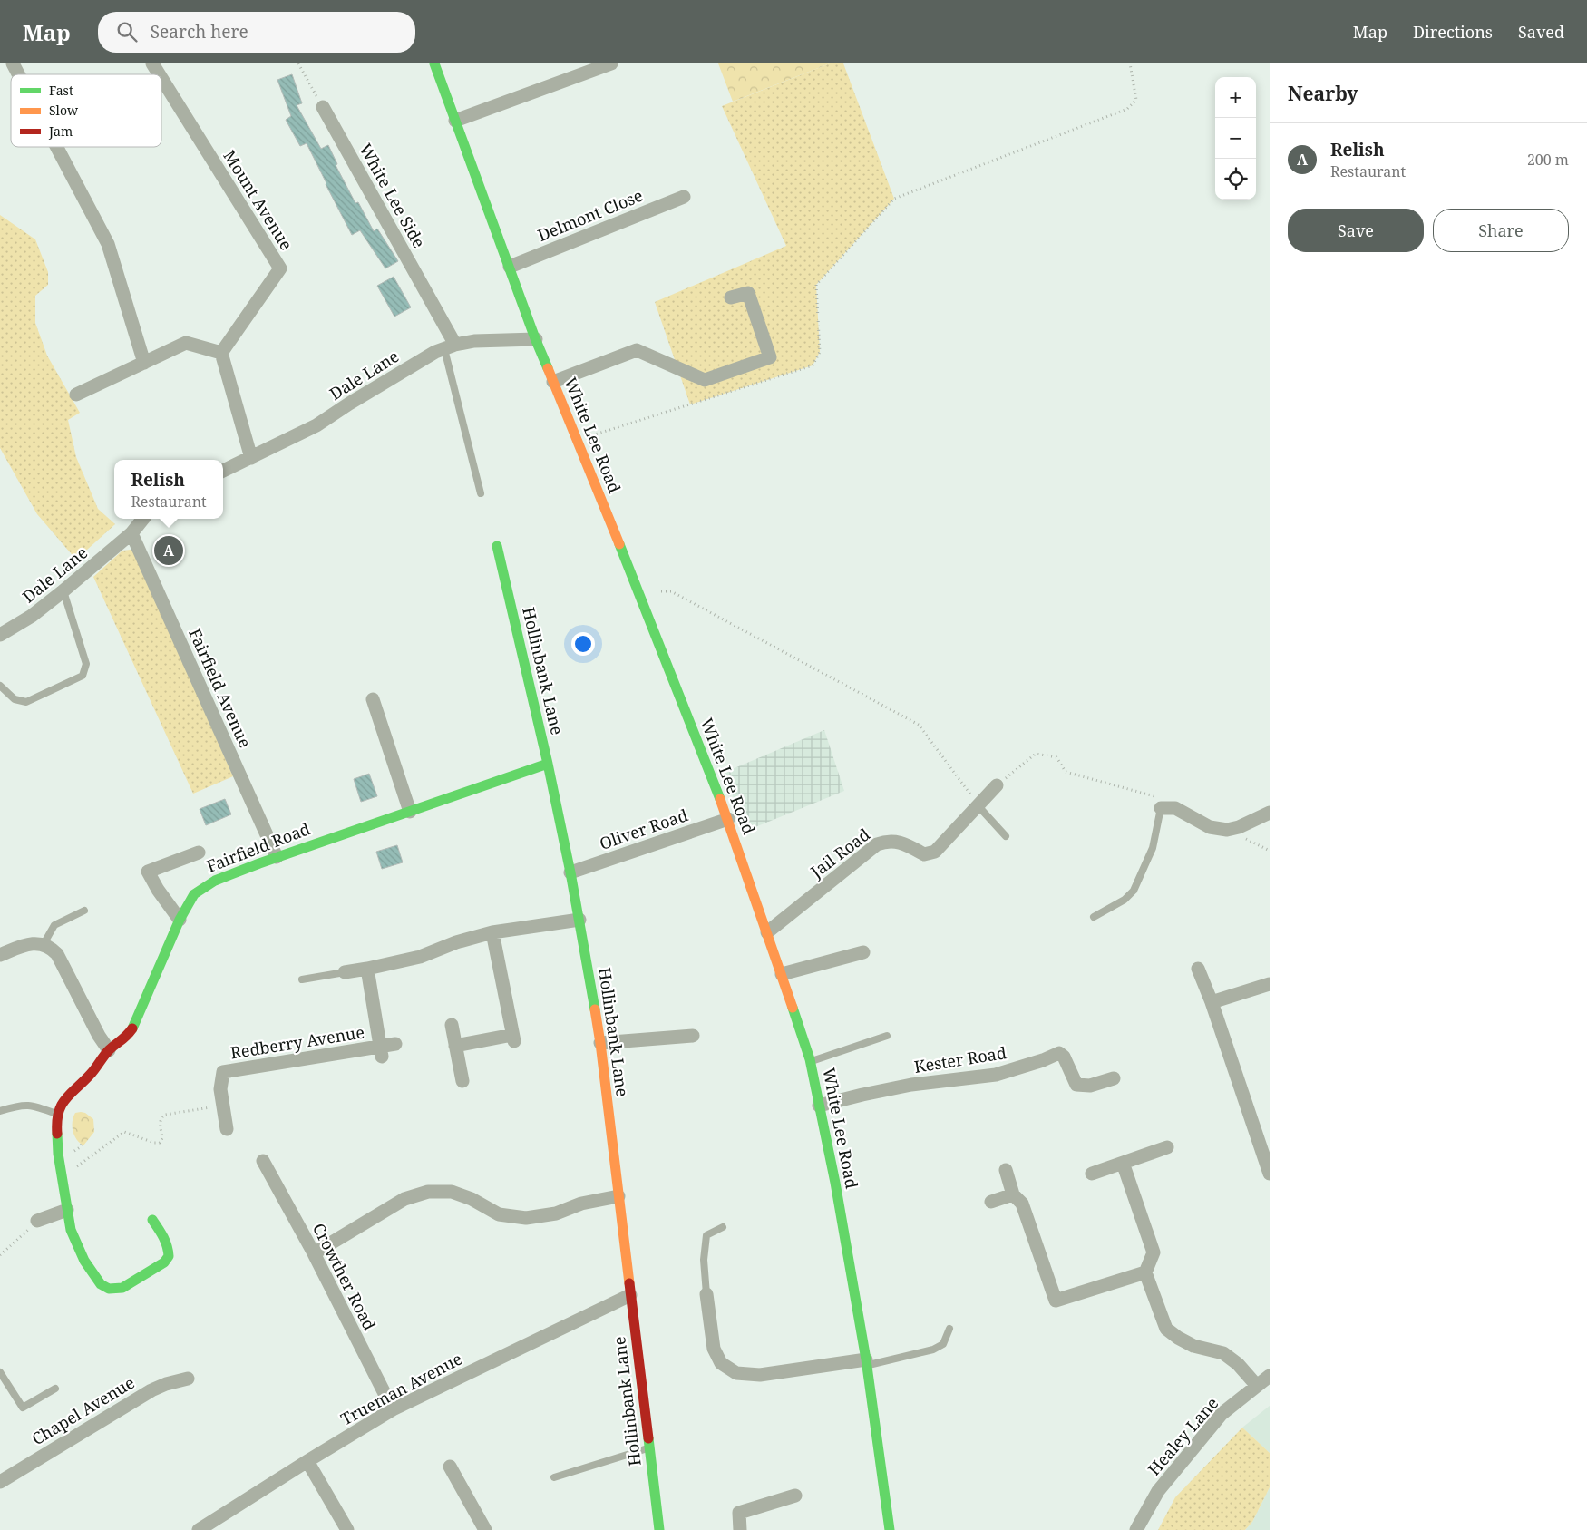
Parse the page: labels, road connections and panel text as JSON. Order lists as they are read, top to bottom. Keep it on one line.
{"streets":{"street":["White Lee Side","Mount Avenue","Delmont Close","Dale Lane","White Lee Road","Hollinbank Lane","Fairfield Avenue","Oliver Road","Fairfield Road","Jail Road","Redberry Avenue","Kester Road","Crowther Road","Trueman Avenue","Chapel Avenue","Healey Lane"]},"crossings":[["White Lee Side","Dale Lane"],["Delmont Close","White Lee Road"],["Dale Lane","White Lee Road"],["Dale Lane","Fairfield Avenue"],["White Lee Road","Oliver Road"],["White Lee Road","Jail Road"],["White Lee Road","Kester Road"],["Hollinbank Lane","Oliver Road"],["Hollinbank Lane","Fairfield Road"],["Hollinbank Lane","Trueman Avenue"],["Fairfield Avenue","Fairfield Road"],["Crowther Road","Trueman Avenue"]],"legend":["Fast","Slow","Jam"],"page":{"header":"Map","search":"Search here","nav":["Map","Directions","Saved"],"heading":"Nearby","map_buttons":["+","−"],"list":[{"mark":"A","name":"Relish","note":"Restaurant","value":"200 m"}],"buttons":["Save","Share"],"popup":["Relish","Restaurant"],"pins":"A"}}
